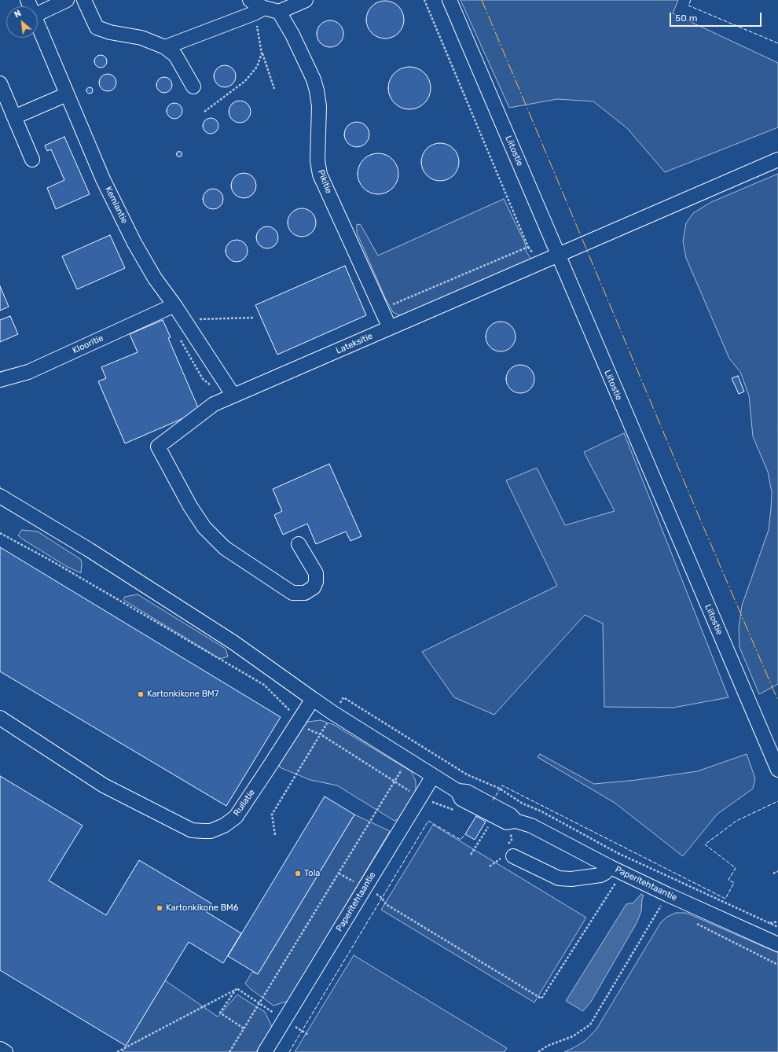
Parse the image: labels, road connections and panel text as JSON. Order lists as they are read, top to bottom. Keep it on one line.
{"streets":{"street":["Liitostie","Pikitie","Kemiantie","Lateksitie","Klooritie","Rullatie","Paperitehtaantie"]},"crossings":[["Liitostie","Lateksitie"],["Pikitie","Lateksitie"],["Kemiantie","Lateksitie"],["Kemiantie","Klooritie"]],"places":["Kartonkikone BM7","Tola","Kartonkikone BM6"],"scale_bar":"50 m","north":"top left"}
